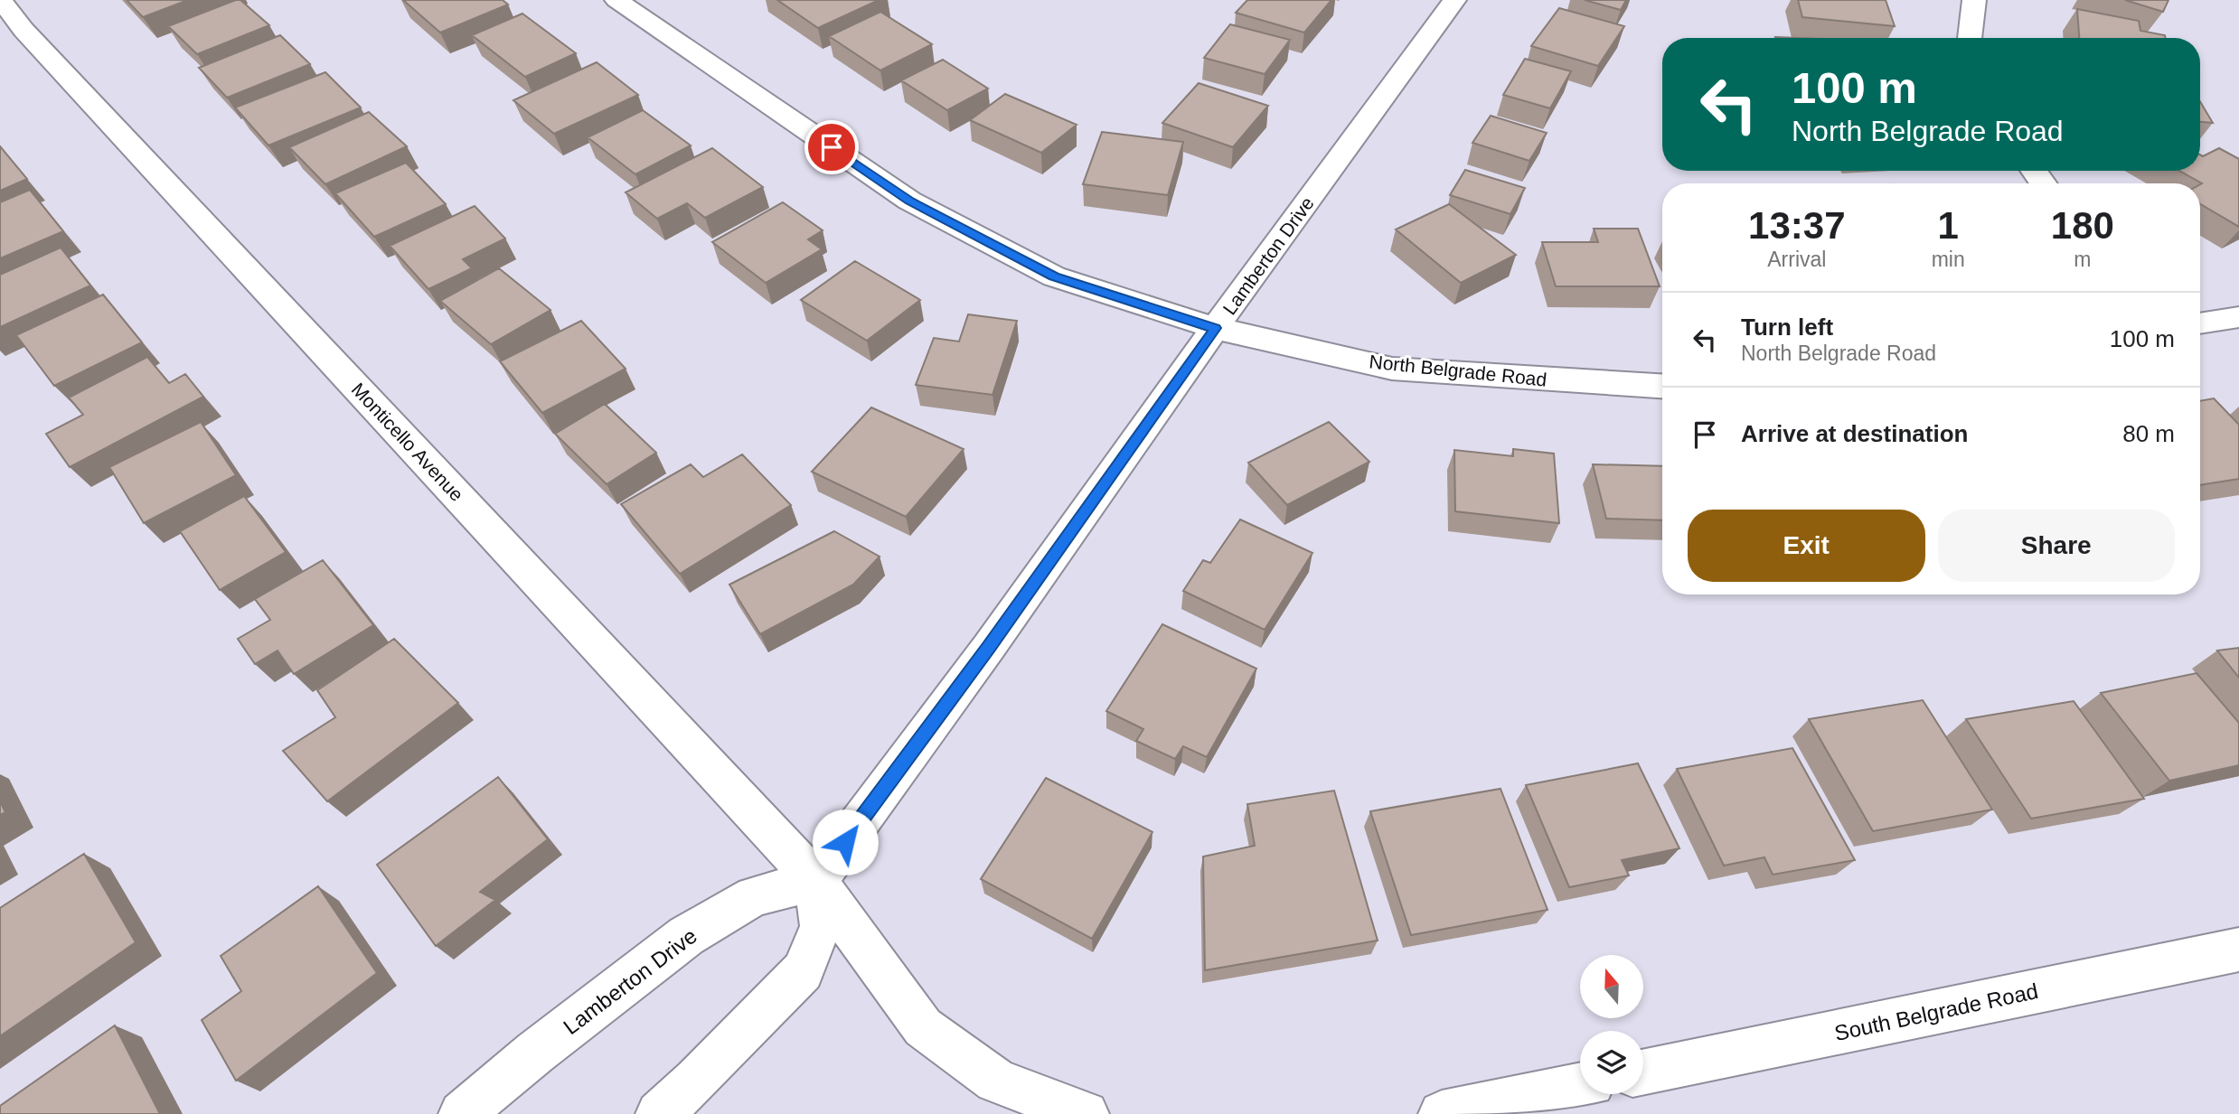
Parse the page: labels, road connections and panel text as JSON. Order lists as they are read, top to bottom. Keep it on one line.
{"streets":{"street":["Lamberton Drive","North Belgrade Road","Monticello Avenue","South Belgrade Road"]},"crossings":[["Lamberton Drive","North Belgrade Road"],["Lamberton Drive","Monticello Avenue"]],"north":"top","page":{"turn":["100 m","North Belgrade Road"],"eta":["13:37","Arrival","1","min","180","m"],"list":[{"name":"Turn left","note":"North Belgrade Road","value":"100 m"},{"name":"Arrive at destination","value":"80 m"}],"buttons":["Exit","Share"]}}
